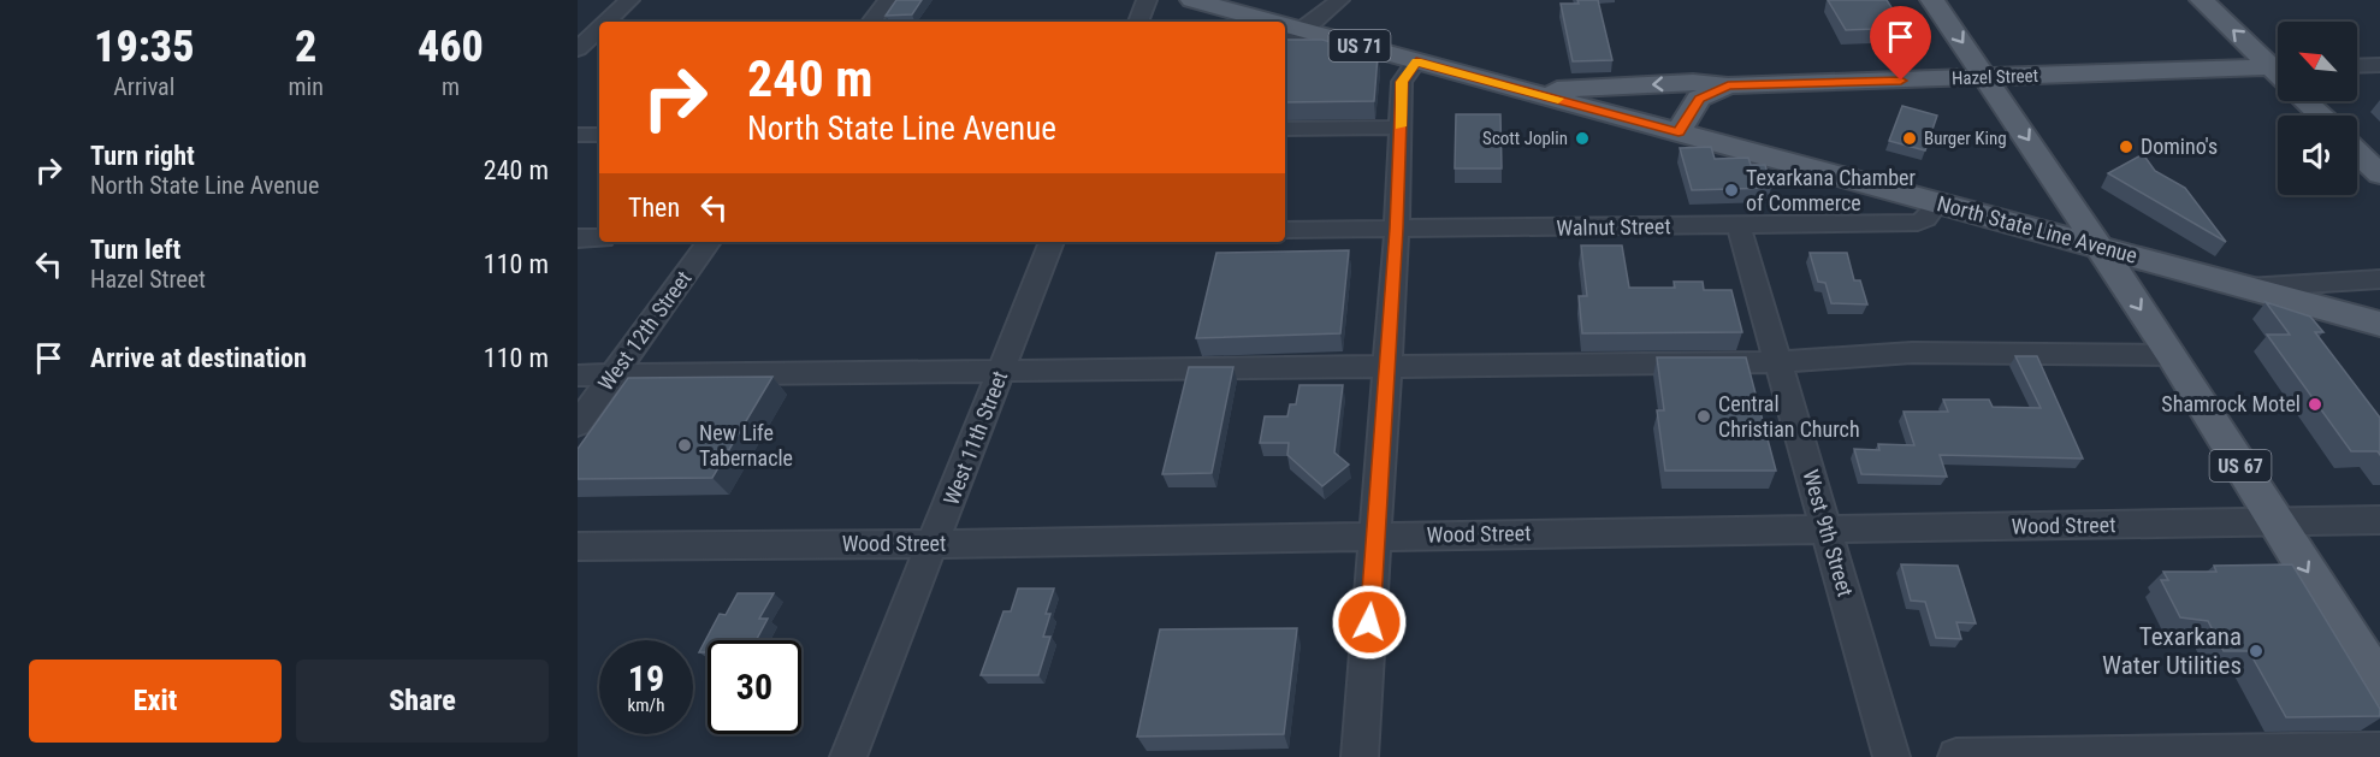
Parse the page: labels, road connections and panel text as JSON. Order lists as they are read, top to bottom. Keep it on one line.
{"streets":{"main road":["US 71","Hazel Street","North State Line Avenue","US 67"],"street":["Walnut Street","West 12th Street","West 11th Street","Wood Street","West 9th Street"]},"crossings":[["US 71","Hazel Street"],["US 71","North State Line Avenue"],["Hazel Street","North State Line Avenue"],["Hazel Street","US 67"],["Walnut Street","North State Line Avenue"],["Walnut Street","West 9th Street"],["North State Line Avenue","US 67"],["West 11th Street","Wood Street"],["US 67","Wood Street"],["Wood Street","West 9th Street"]],"places":["Scott Joplin","Burger King","Domino's","Texarkana Chamber of Commerce","Shamrock Motel","Central Christian Church","New Life Tabernacle","Texarkana Water Utilities"],"north":"top left","page":{"eta":["19:35","Arrival","2","min","460","m"],"turn":["240 m","North State Line Avenue"],"list":[{"name":"Turn right","note":"North State Line Avenue","value":"240 m"},{"name":"Turn left","note":"Hazel Street","value":"110 m"},{"name":"Arrive at destination","value":"110 m"}],"then":"Then","speed":"19 km/h","limit":"30","buttons":["Exit","Share"]}}
